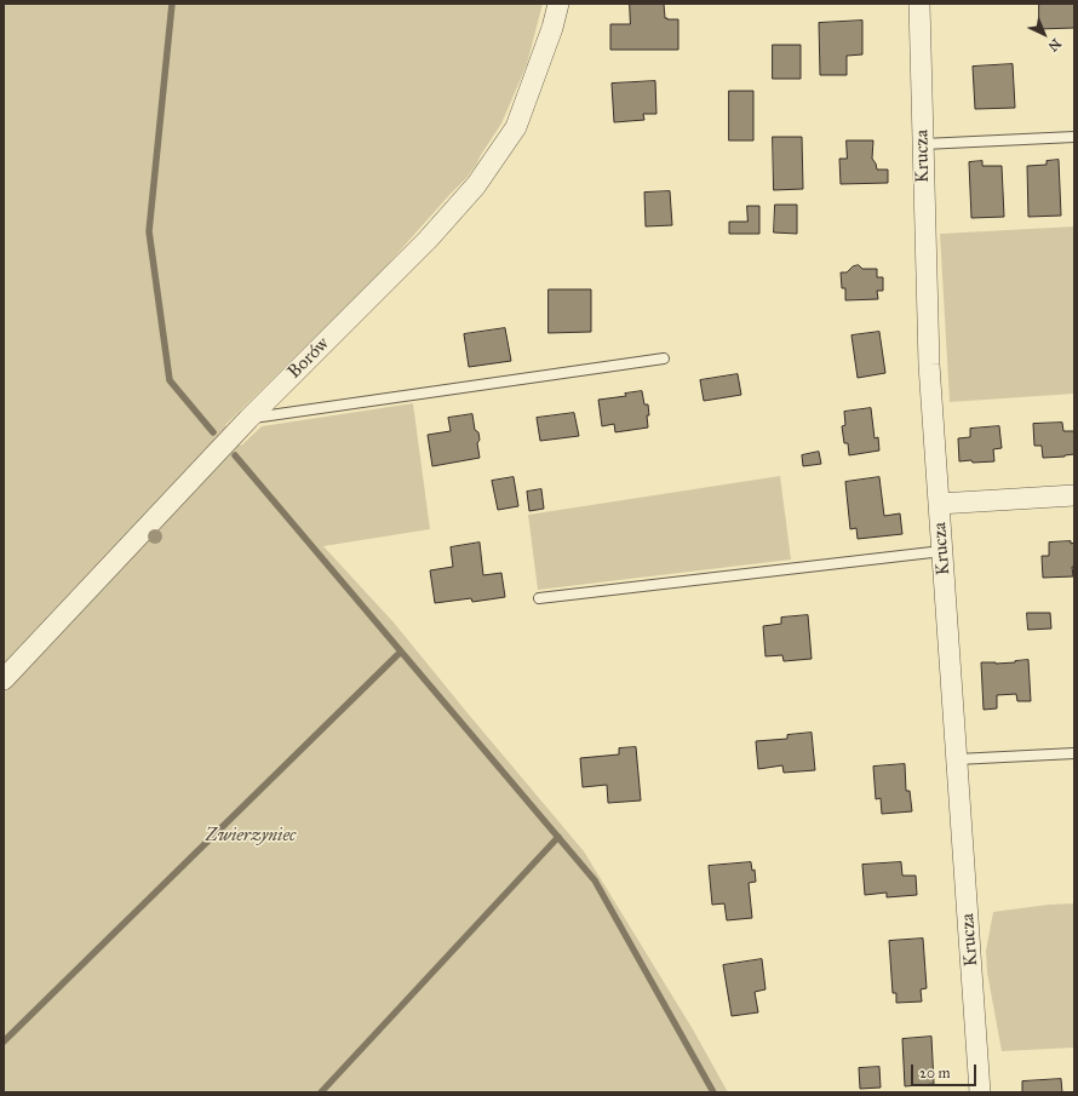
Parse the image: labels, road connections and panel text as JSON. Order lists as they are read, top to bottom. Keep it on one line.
{"streets":{"street":["Krucza","Borów"]},"parks":["Zwierzyniec"],"scale_bar":"20 m","north":"bottom right"}
